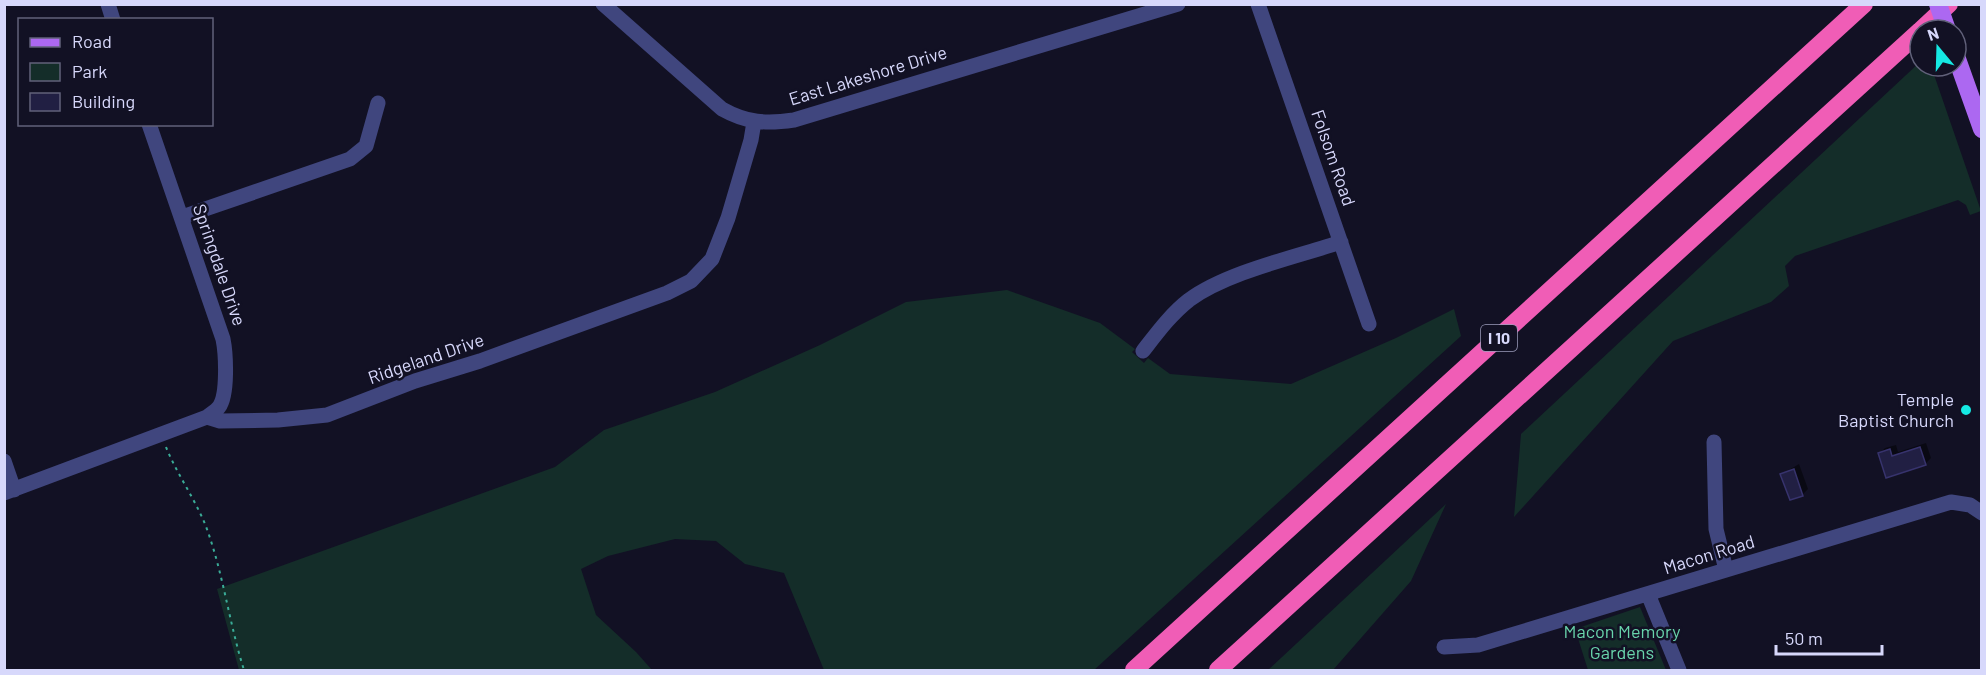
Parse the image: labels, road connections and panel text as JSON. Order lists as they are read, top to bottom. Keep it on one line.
{"streets":{"highway":["I 10"],"street":["East Lakeshore Drive","Folsom Road","Springdale Drive","Ridgeland Drive","Macon Road"]},"crossings":[["East Lakeshore Drive","Ridgeland Drive"],["Springdale Drive","Ridgeland Drive"]],"parks":["Macon Memory Gardens"],"places":["Temple Baptist Church"],"legend":["Road","Park","Building"],"scale_bar":"50 m","north":"top"}
